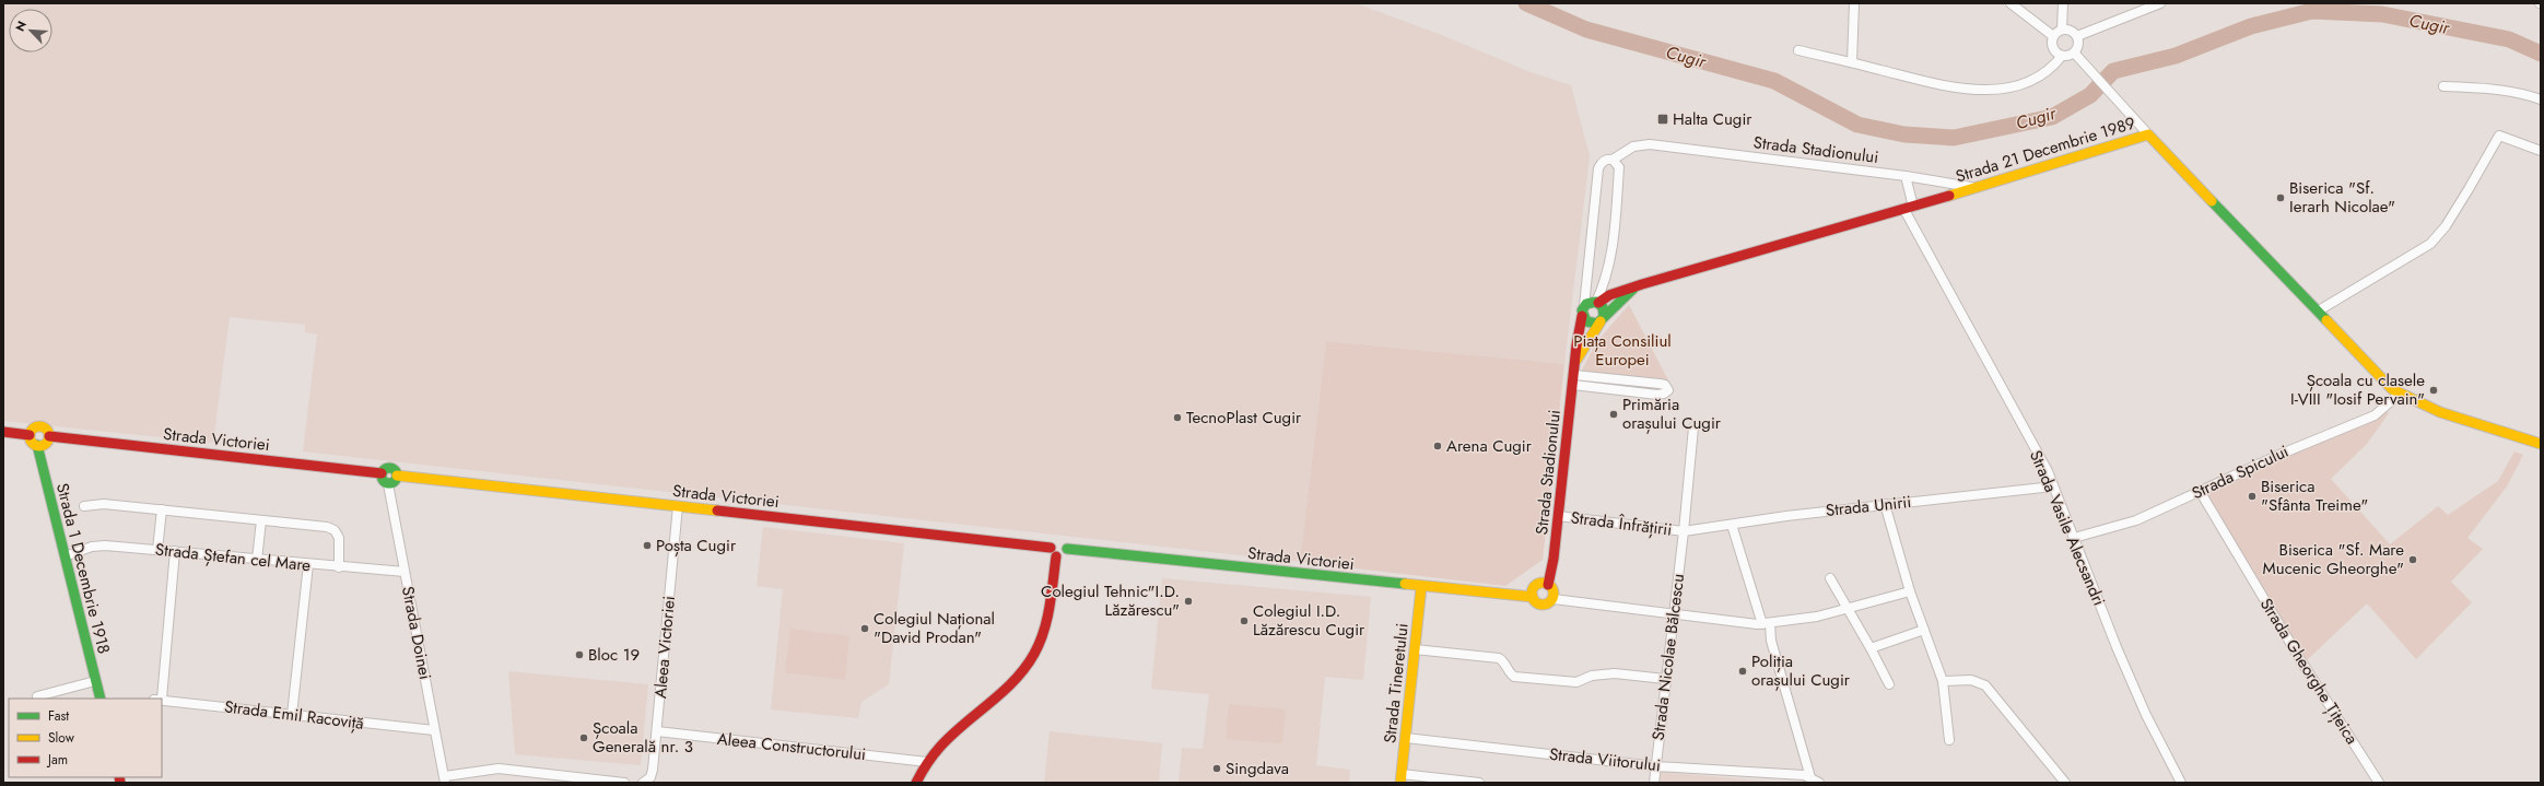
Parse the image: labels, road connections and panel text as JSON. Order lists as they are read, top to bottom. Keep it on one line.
{"streets":{"main road":["Strada Stadionului","Strada 21 Decembrie 1989","Strada Victoriei","Strada 1 Decembrie 1918","Strada Tineretului"],"street":["Strada Spicului","Strada Unirii","Strada Înfrățirii","Strada Vasile Alecsandri","Strada Ștefan cel Mare","Strada Doinei","Aleea Victoriei","Strada Nicolae Bălcescu","Strada Gheorghe Țițeica","Strada Emil Racoviță","Aleea Constructorului","Strada Viitorului"]},"crossings":[["Strada Stadionului","Strada 21 Decembrie 1989"],["Strada Stadionului","Strada Victoriei"],["Strada Stadionului","Strada Înfrățirii"],["Strada 21 Decembrie 1989","Strada Spicului"],["Strada 21 Decembrie 1989","Strada Vasile Alecsandri"],["Strada Victoriei","Strada 1 Decembrie 1918"],["Strada Victoriei","Strada Doinei"],["Strada Victoriei","Aleea Victoriei"],["Strada Victoriei","Strada Tineretului"],["Strada Spicului","Strada Vasile Alecsandri"],["Strada Spicului","Strada Gheorghe Țițeica"],["Strada Unirii","Strada Înfrățirii"],["Strada Unirii","Strada Vasile Alecsandri"],["Strada Unirii","Strada Nicolae Bălcescu"],["Strada Înfrățirii","Strada Nicolae Bălcescu"],["Strada Ștefan cel Mare","Strada 1 Decembrie 1918"],["Strada Ștefan cel Mare","Strada Doinei"],["Strada Doinei","Strada Emil Racoviță"],["Aleea Victoriei","Aleea Constructorului"],["Strada Nicolae Bălcescu","Strada Viitorului"],["Strada Tineretului","Strada Viitorului"]],"water":["Cugir"],"parks":["Piața Consiliul Europei"],"places":{"transit":["Halta Cugir"],"other":["Biserica \"Sf. Ierarh Nicolae\"","Școala cu clasele I-VIII \"Iosif Pervain\"","Primăria orașului Cugir","TecnoPlast Cugir","Arena Cugir","Biserica \"Sfânta Treime\"","Poșta Cugir","Biserica \"Sf. Mare Mucenic Gheorghe\"","Colegiul Tehnic\"I.D. Lăzărescu\"","Colegiul I.D. Lăzărescu Cugir","Colegiul Național \"David Prodan\"","Bloc 19","Poliția orașului Cugir","Școala Generală nr. 3","Singdava"]},"legend":["Fast","Slow","Jam"],"north":"top left"}
